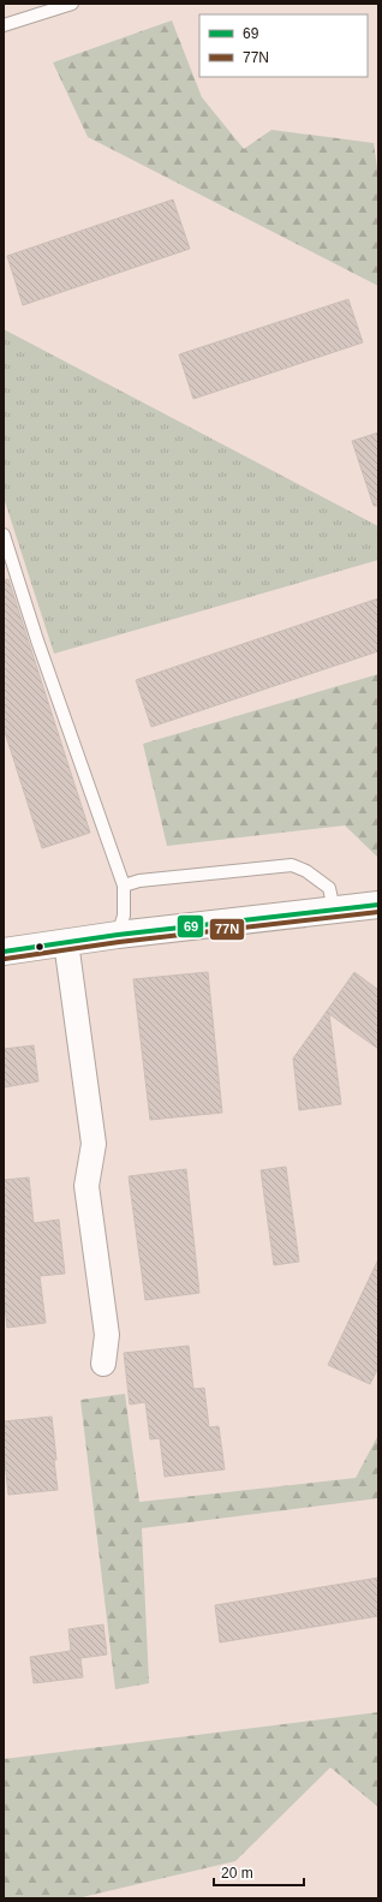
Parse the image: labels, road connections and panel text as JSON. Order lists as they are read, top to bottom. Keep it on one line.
{"lines":["transit line 69","transit line 77N"],"legend":["69","77N"],"scale_bar":"20 m"}
